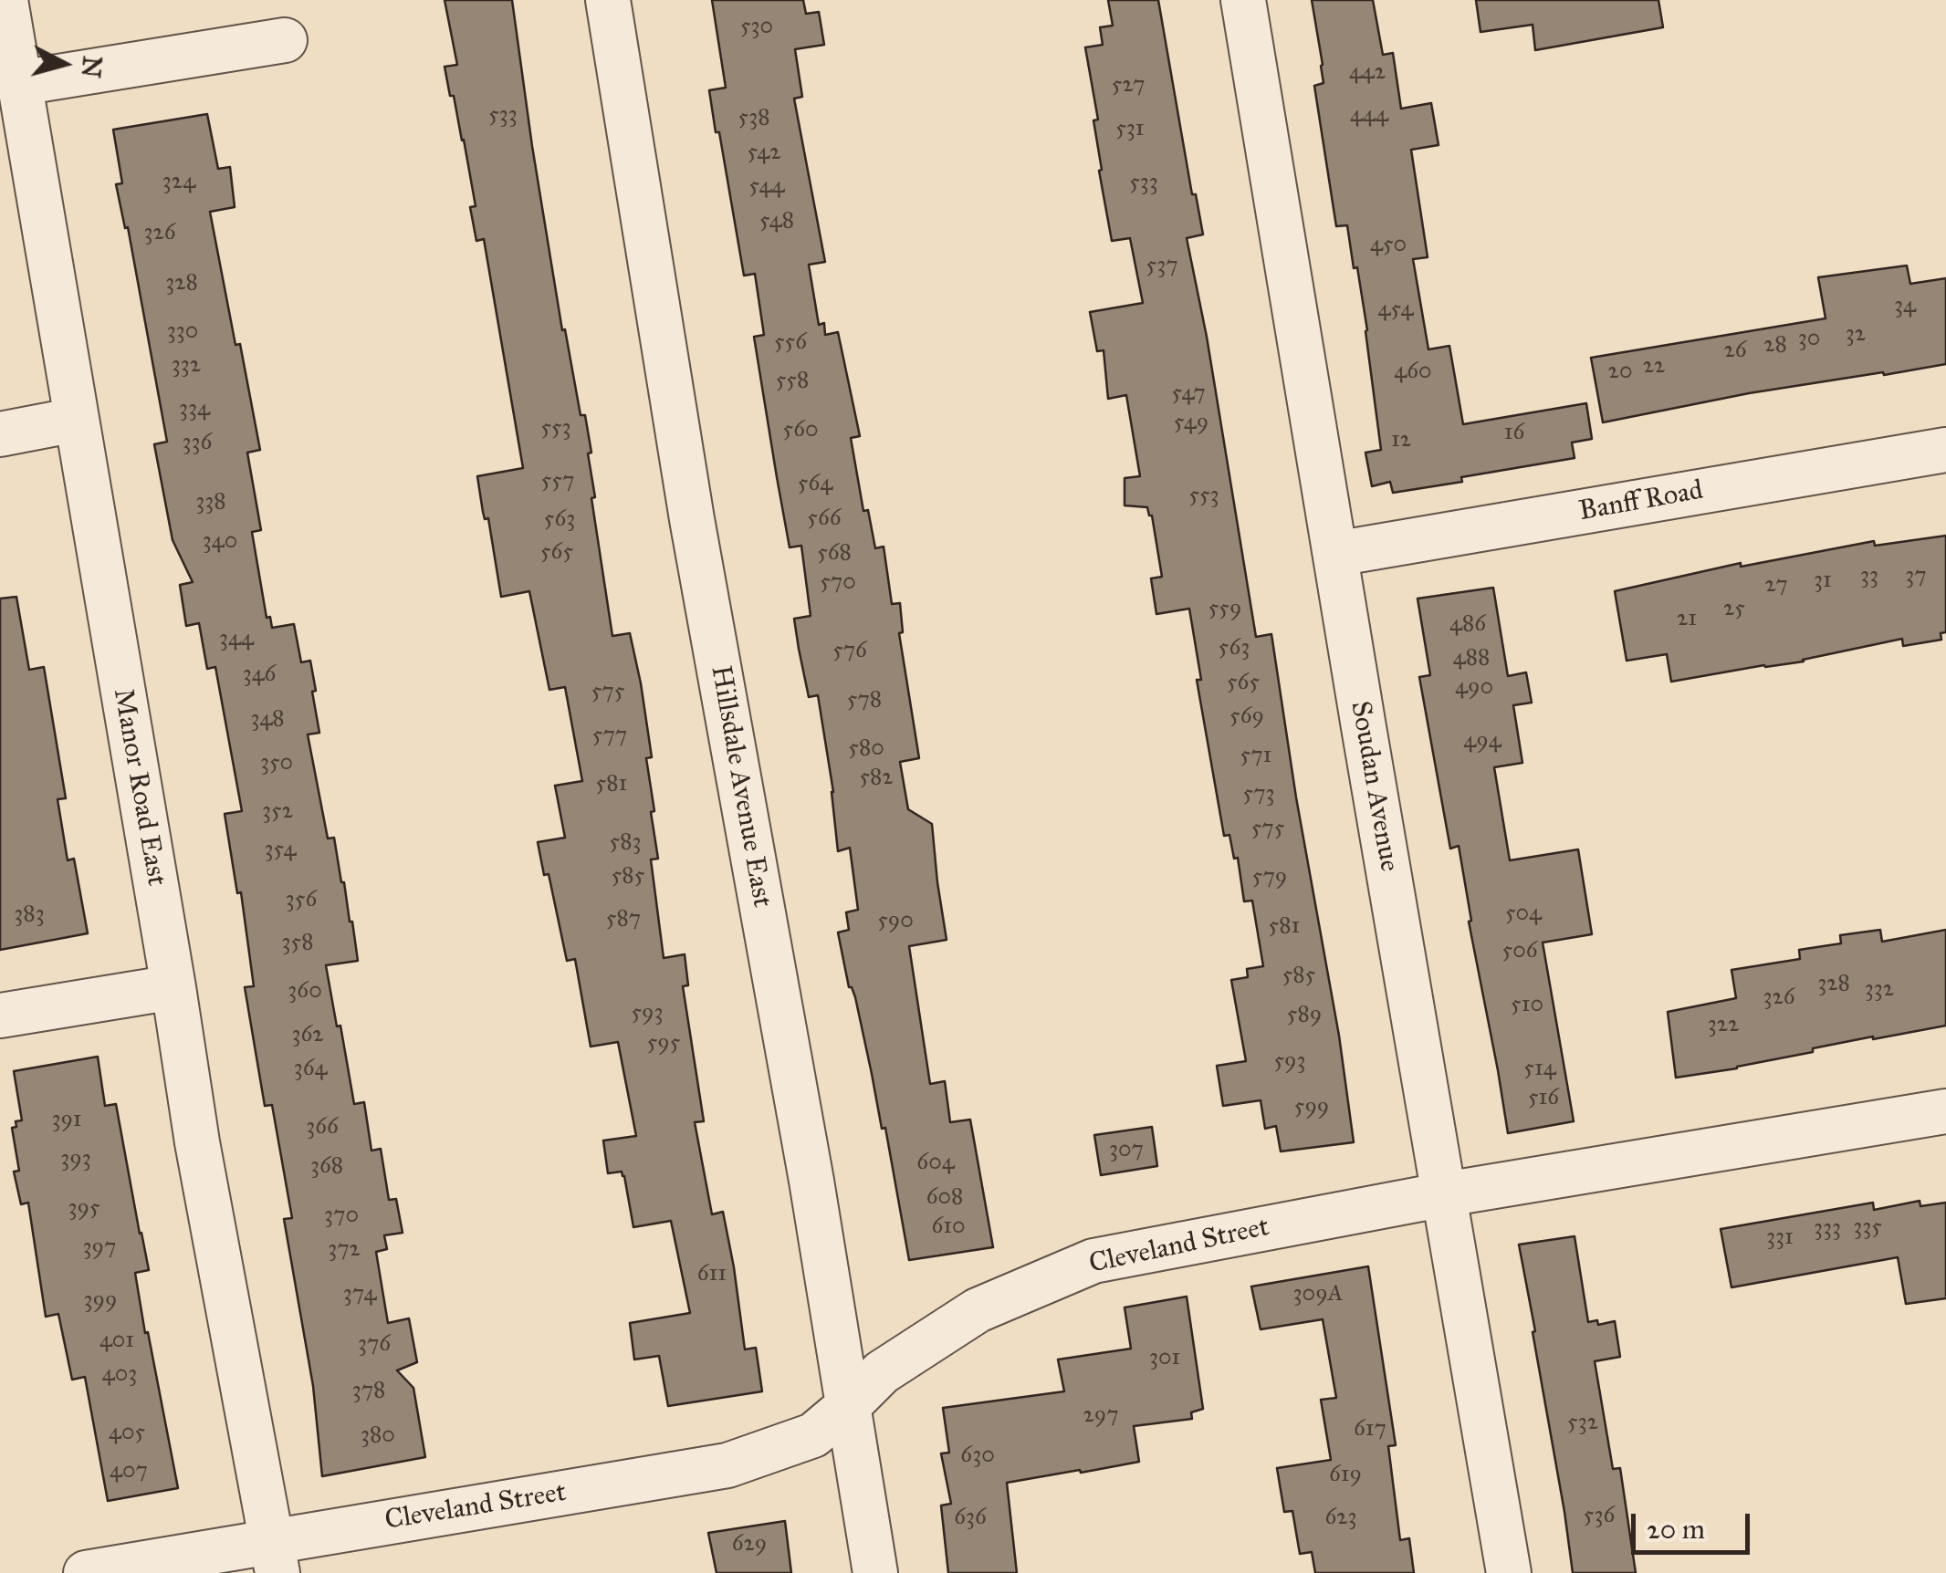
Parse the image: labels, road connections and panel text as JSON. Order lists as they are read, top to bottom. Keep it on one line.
{"streets":{"street":["Banff Road","Hillsdale Avenue East","Soudan Avenue","Manor Road East","Cleveland Street"]},"crossings":[["Banff Road","Soudan Avenue"],["Hillsdale Avenue East","Cleveland Street"],["Soudan Avenue","Cleveland Street"],["Manor Road East","Cleveland Street"]],"house_numbers":["530","442","527","533","444","538","531","542","324","533","544","548","326","450","537","328","34","454","330","32","30","556","28","26","332","22","460","20","558","547","334","549","553","560","16","12","336","557","564","553","338","566","563","340","565","568","33","37","31","570","27","559","25","21","486","344","563","576","488","346","565","490","575","578","569","348","577","494","580","571","350","582","581","573","352","575","583","354","585","579","356","504","383","587","590","581","358","506","585","328","332","360","326","510","593","589","322","362","595","593","364","514","516","599","391","366","307","393","604","368","608","395","370","610","335","333","331","397","372","611","374","309A","399","401","376","301","403","378","297","532","617","405","380","630","407","619","536","636","623","629"],"scale_bar":"20 m","north":"right"}
